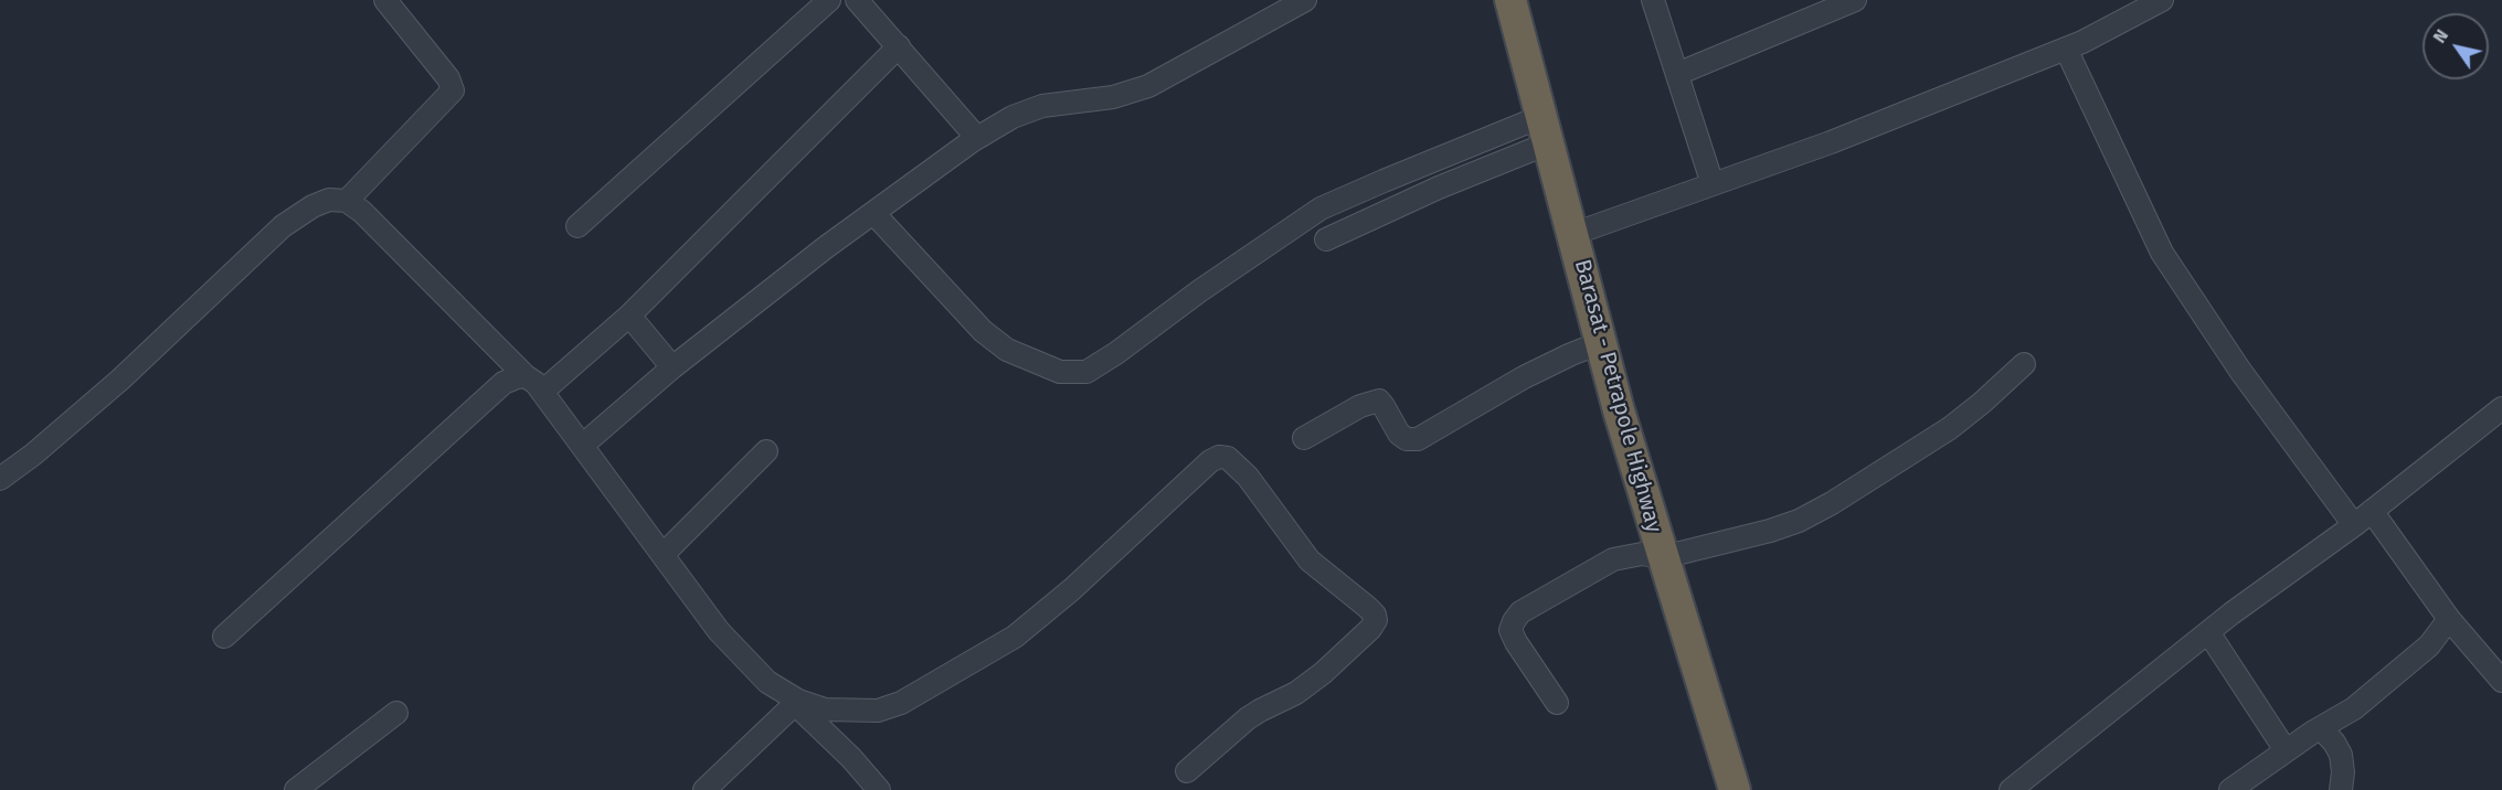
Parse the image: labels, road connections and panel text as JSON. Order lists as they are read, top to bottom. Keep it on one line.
{"streets":{"highway":["Barasat - Petrapole Highway"]},"north":"top left"}
